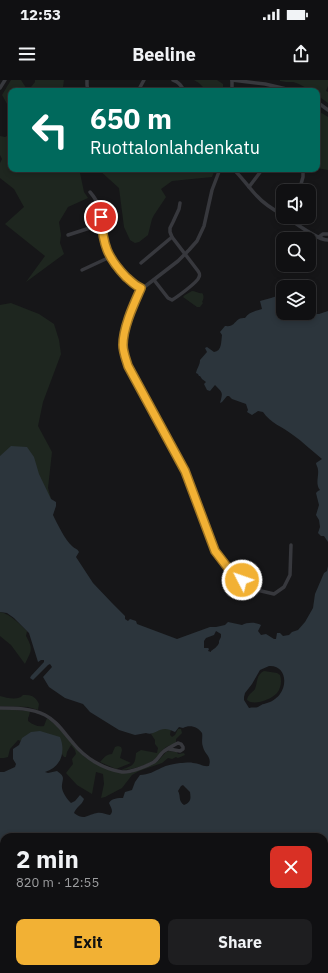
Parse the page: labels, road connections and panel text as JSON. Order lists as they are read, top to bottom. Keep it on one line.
{"page":{"status":"12:53","header":"Beeline","turn":["650 m","Ruottalonlahdenkatu"],"heading":["2 min","820 m · 12:55"],"buttons":["Exit","Share"]}}
